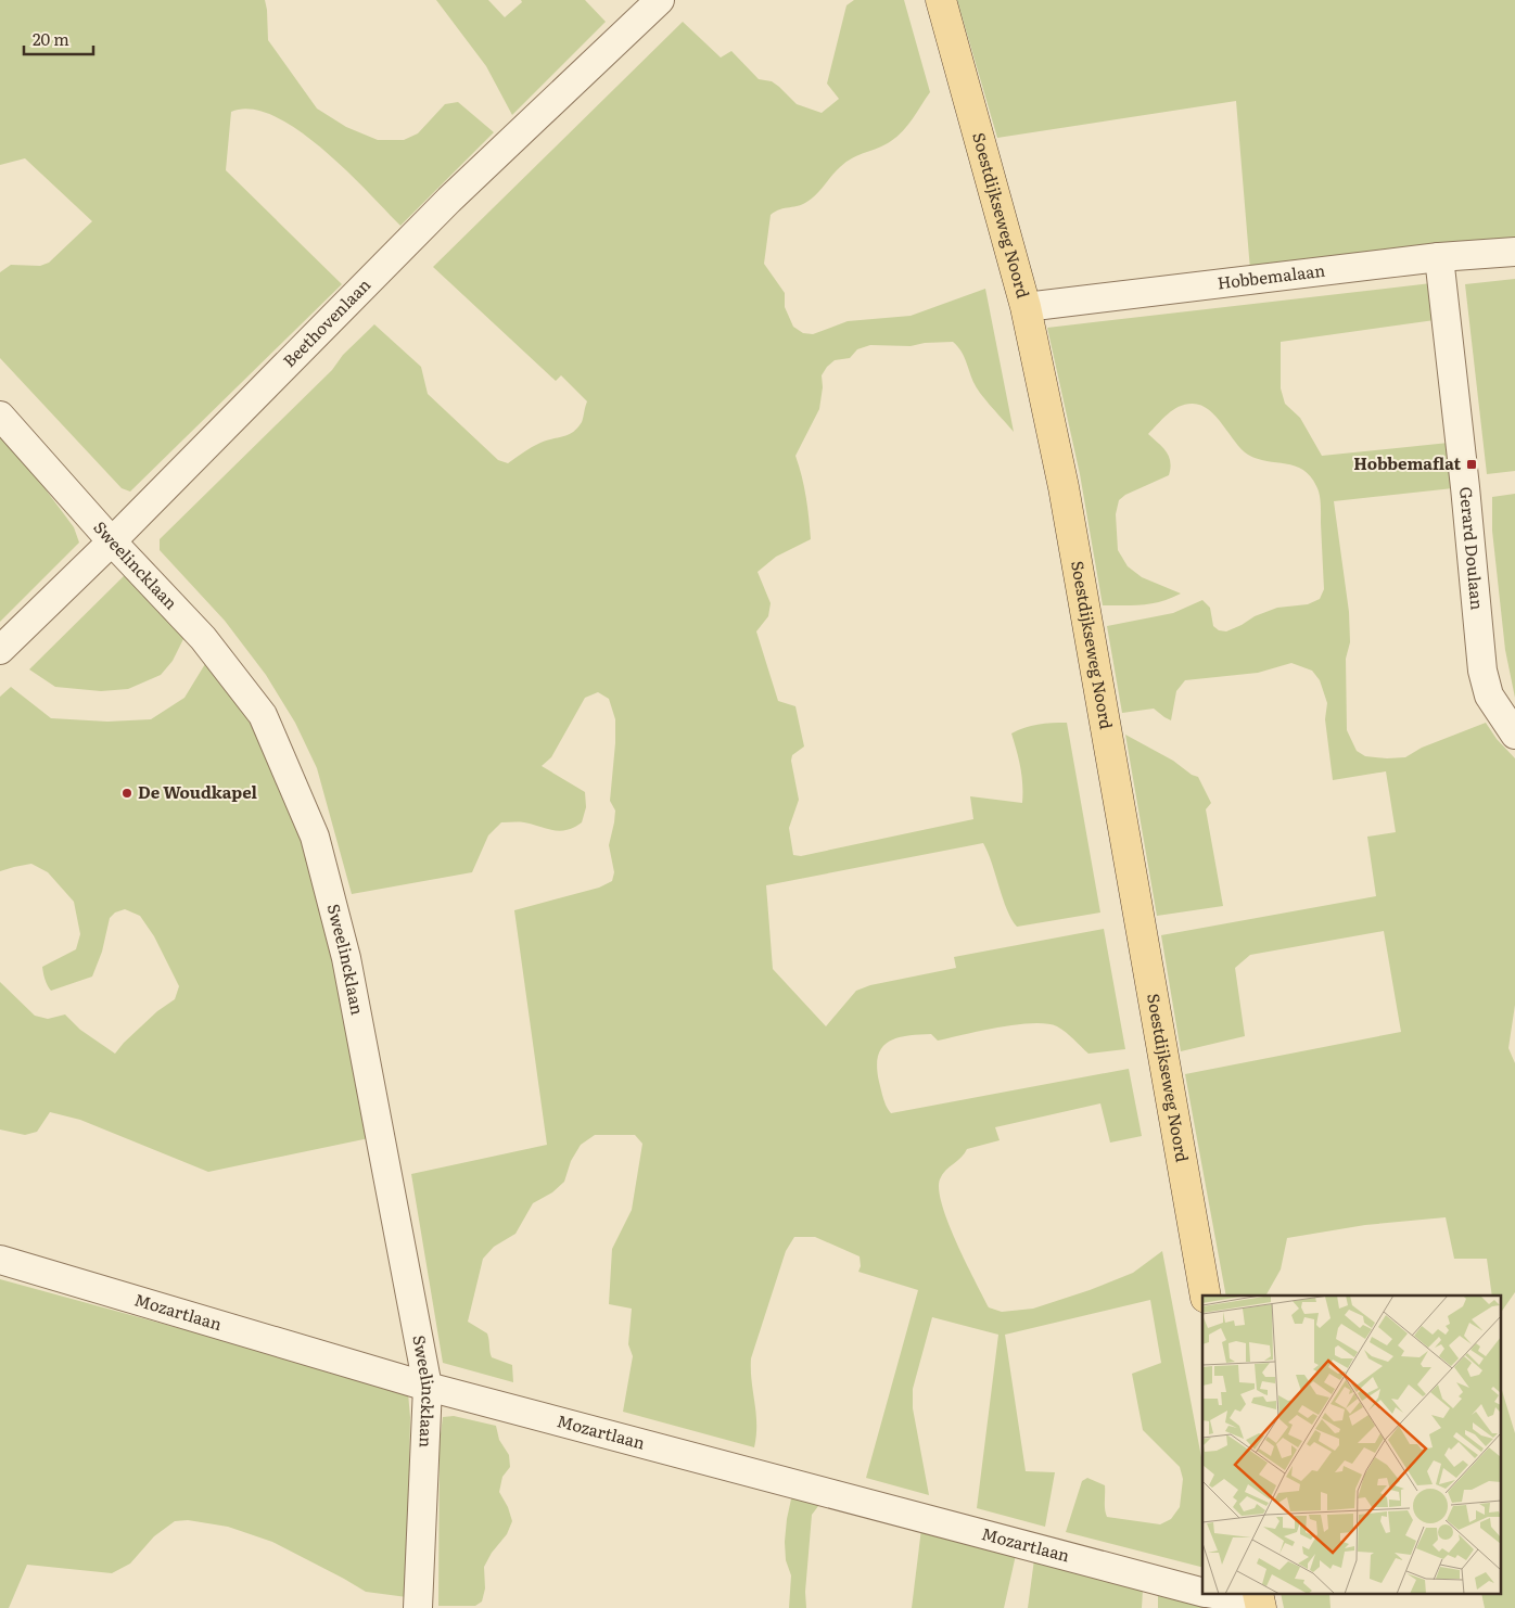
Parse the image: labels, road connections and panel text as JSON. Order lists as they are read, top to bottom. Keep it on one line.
{"streets":{"main road":["Soestdijkseweg Noord"],"street":["Hobbemalaan","Beethovenlaan","Gerard Doulaan","Sweelincklaan","Mozartlaan"]},"crossings":[["Soestdijkseweg Noord","Hobbemalaan"],["Hobbemalaan","Gerard Doulaan"],["Beethovenlaan","Sweelincklaan"],["Sweelincklaan","Mozartlaan"]],"places":{"transit":["Hobbemaflat"],"other":["De Woudkapel"]},"scale_bar":"20 m"}
